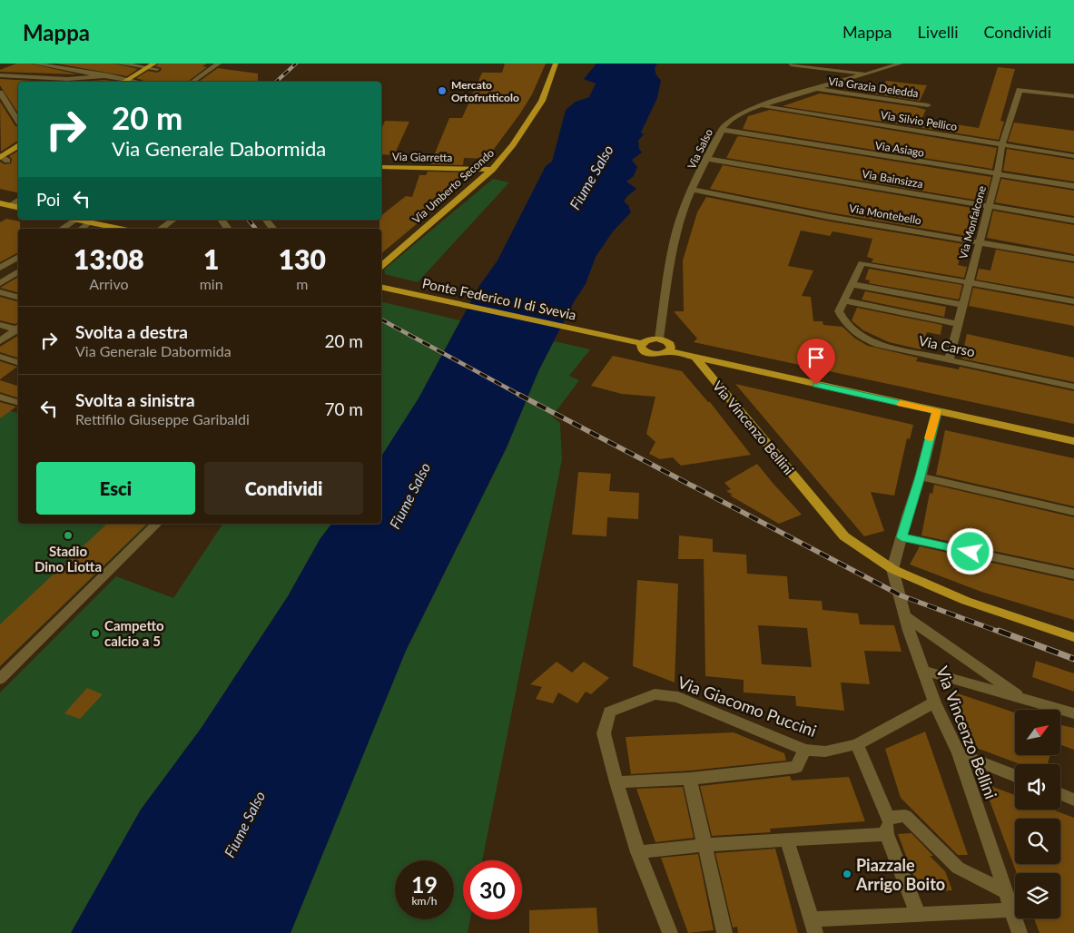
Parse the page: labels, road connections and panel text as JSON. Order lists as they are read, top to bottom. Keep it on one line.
{"streets":{"main road":["Via Giarretta","Via Umberto Secondo","Ponte Federico II di Svevia","Via Vincenzo Bellini"],"street":["Via Grazia Deledda","Via Silvio Pellico","Via Salso","Via Asiago","Via Bainsizza","Via Montebello","Via Monfalcone","Via Carso","Via Giacomo Puccini"]},"crossings":[["Via Grazia Deledda","Via Salso"],["Via Silvio Pellico","Via Salso"],["Via Silvio Pellico","Via Monfalcone"],["Via Salso","Via Asiago"],["Via Salso","Via Bainsizza"],["Via Salso","Via Montebello"],["Via Asiago","Via Monfalcone"],["Via Giarretta","Via Umberto Secondo"],["Via Bainsizza","Via Monfalcone"],["Via Montebello","Via Monfalcone"],["Via Monfalcone","Via Carso"],["Via Vincenzo Bellini","Via Giacomo Puccini"]],"water":["Fiume Salso"],"places":["Mercato Ortofrutticolo","Stadio Dino Liotta","Campetto calcio a 5","Piazzale Arrigo Boito"],"north":"top right","page":{"header":"Mappa","nav":["Mappa","Livelli","Condividi"],"turn":["20 m","Via Generale Dabormida"],"then":"Poi","eta":["13:08","Arrivo","1","min","130","m"],"list":[{"name":"Svolta a destra","note":"Via Generale Dabormida","value":"20 m"},{"name":"Svolta a sinistra","note":"Rettifilo Giuseppe Garibaldi","value":"70 m"}],"buttons":["Esci","Condividi"],"speed":"19 km/h","limit":"30"}}
